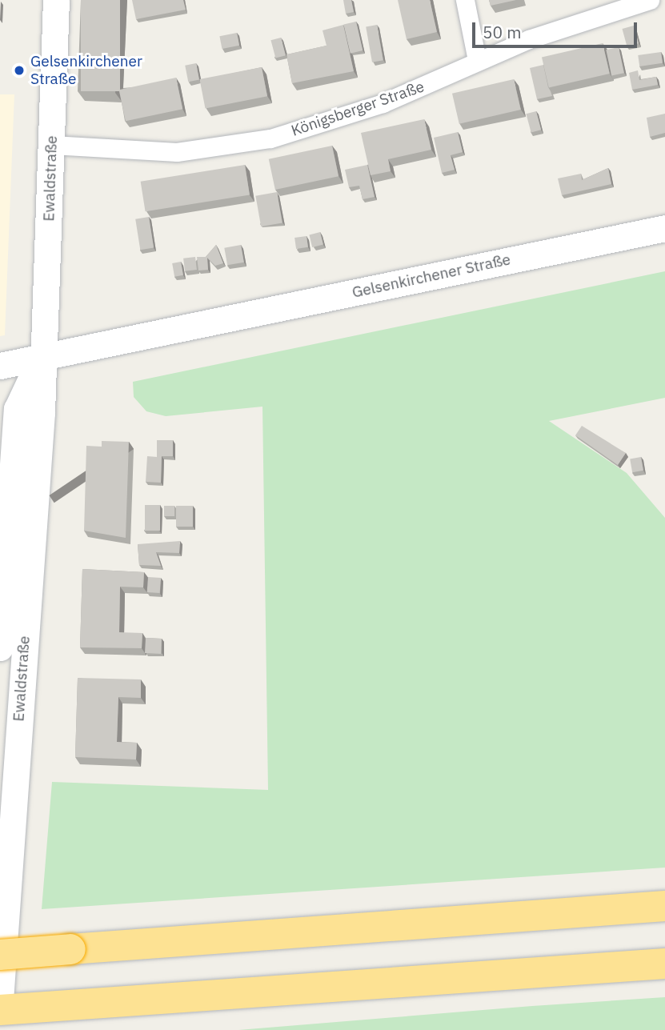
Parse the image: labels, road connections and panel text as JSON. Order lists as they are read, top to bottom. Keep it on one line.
{"streets":{"main road":["Ewaldstraße","Gelsenkirchener Straße"],"street":["Königsberger Straße"]},"crossings":[["Königsberger Straße","Ewaldstraße"],["Ewaldstraße","Gelsenkirchener Straße"]],"places":["Gelsenkirchener Straße"],"scale_bar":"50 m"}
